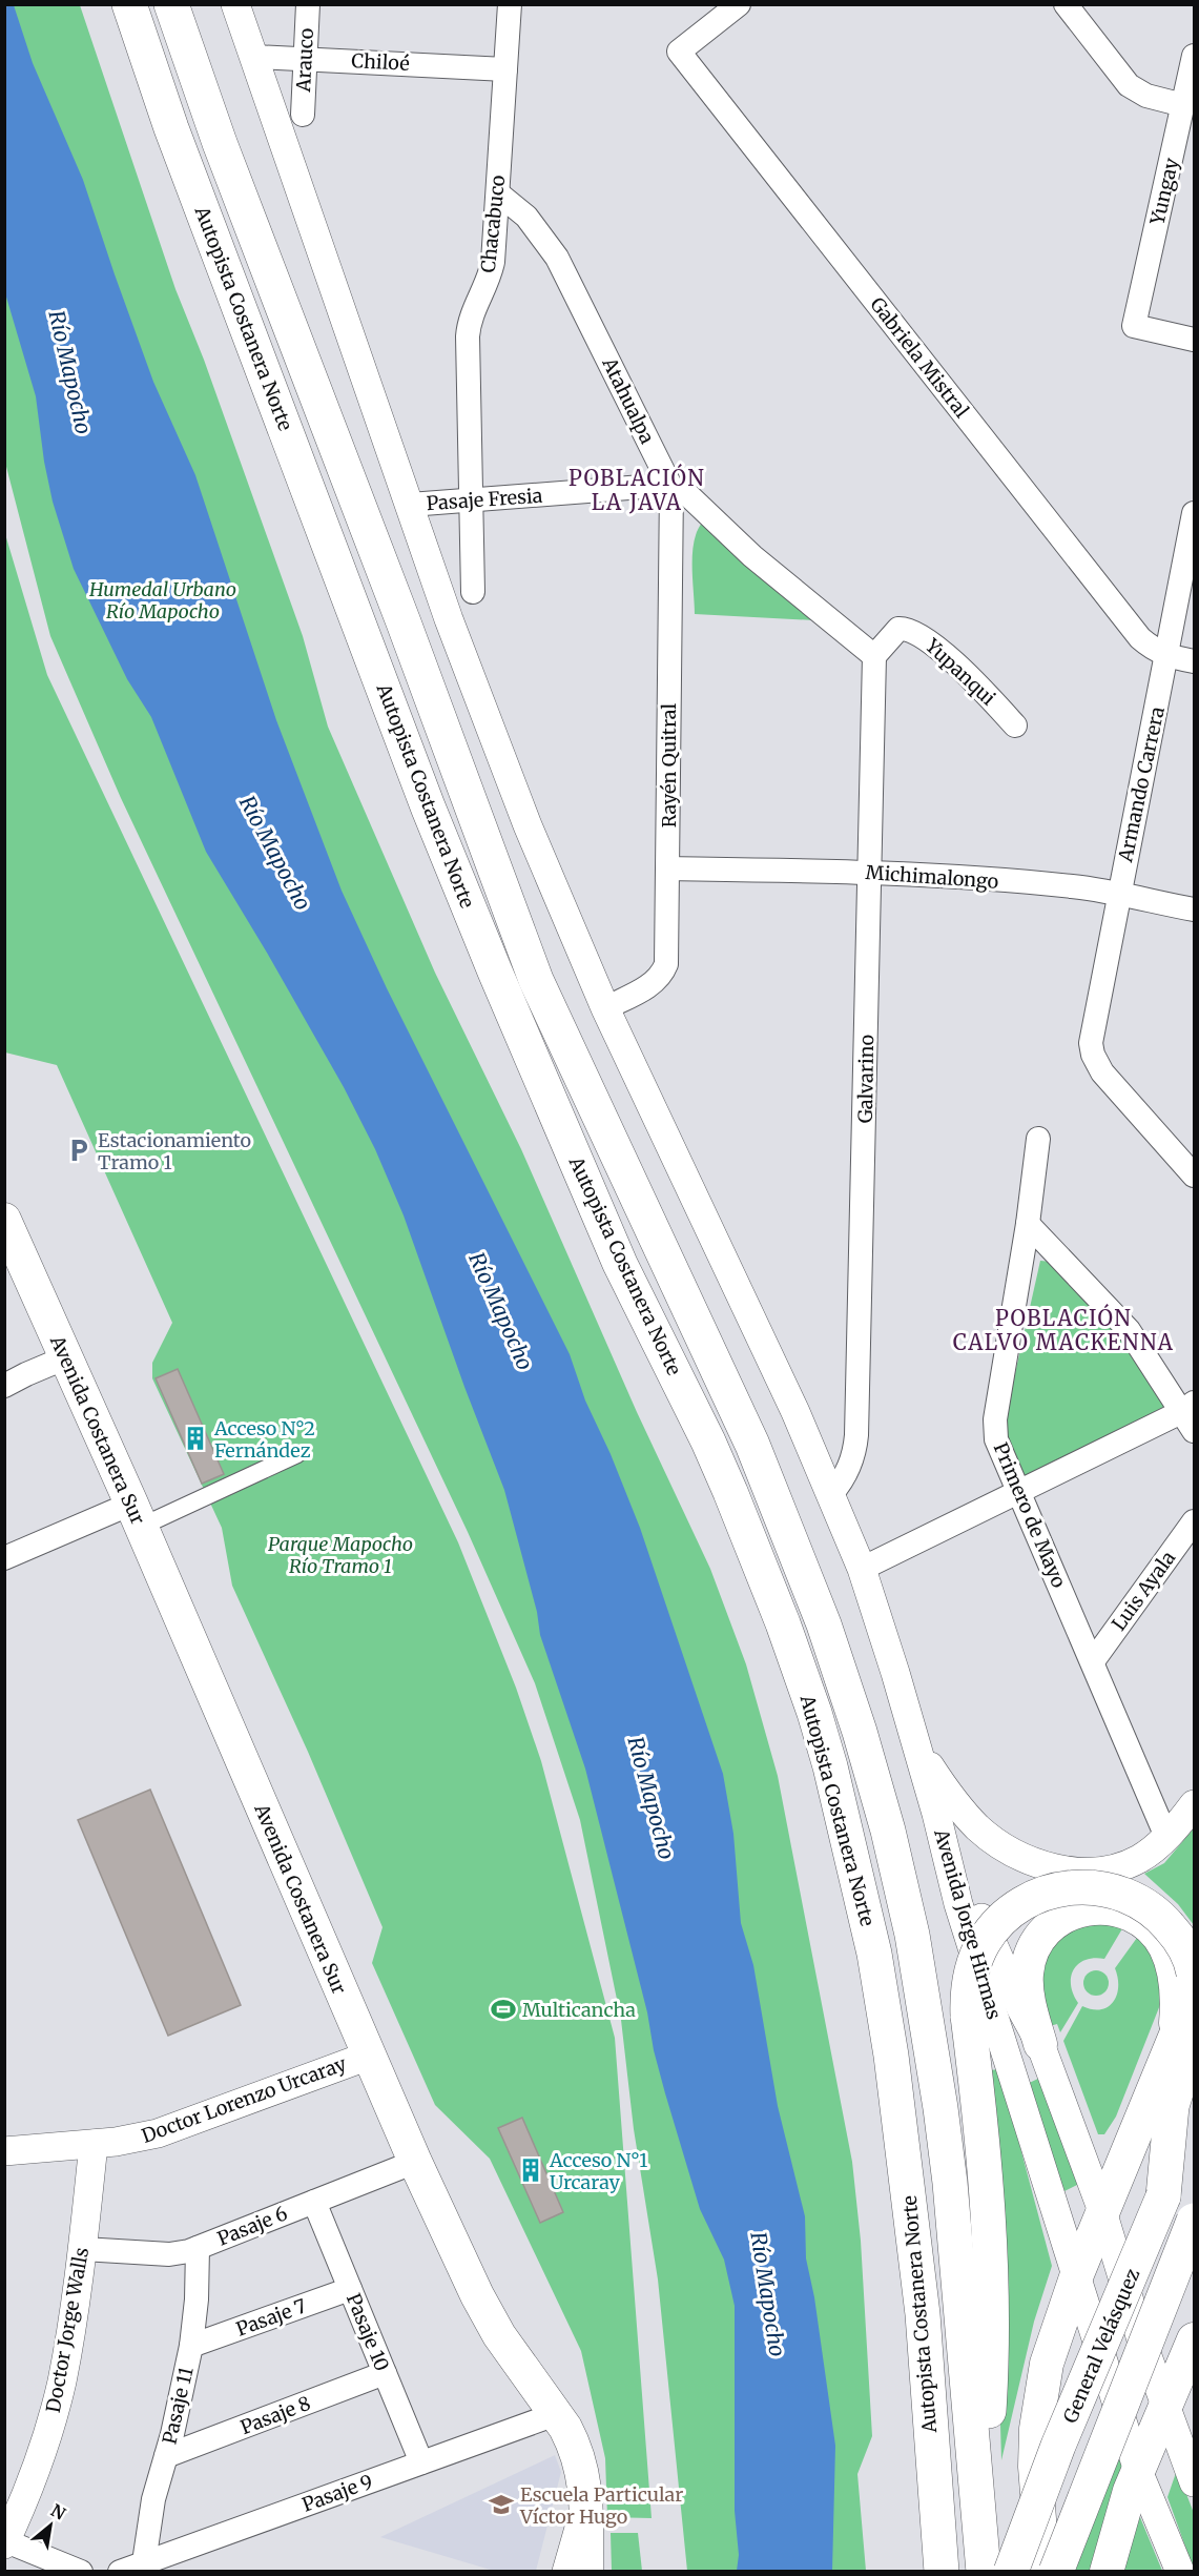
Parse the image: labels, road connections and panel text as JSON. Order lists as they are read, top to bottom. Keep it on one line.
{"streets":{"highway":["Autopista Costanera Norte","General Velásquez"],"main road":["Avenida Costanera Sur"],"street":["Arauco","Chiloé","Yungay","Chacabuco","Gabriela Mistral","Atahualpa","Pasaje Fresia","Yupanqui","Rayén Quitral","Armando Carrera","Michimalongo","Galvarino","Primero de Mayo","Luis Ayala","Avenida Jorge Hirmas","Doctor Lorenzo Urcaray","Pasaje 6","Pasaje 7","Doctor Jorge Walls","Pasaje 10","Pasaje 11","Pasaje 8","Pasaje 9"]},"crossings":[["Arauco","Chiloé"],["Chiloé","Chacabuco"],["Chacabuco","Atahualpa"],["Chacabuco","Pasaje Fresia"],["Gabriela Mistral","Armando Carrera"],["Atahualpa","Pasaje Fresia"],["Atahualpa","Rayén Quitral"],["Pasaje Fresia","Rayén Quitral"],["Yupanqui","Galvarino"],["Rayén Quitral","Michimalongo"],["Armando Carrera","Michimalongo"],["Michimalongo","Galvarino"],["Avenida Costanera Sur","Doctor Lorenzo Urcaray"],["Avenida Costanera Sur","Pasaje 6"],["Avenida Costanera Sur","Pasaje 9"],["Primero de Mayo","Luis Ayala"],["Doctor Lorenzo Urcaray","Doctor Jorge Walls"],["Pasaje 6","Doctor Jorge Walls"],["Pasaje 6","Pasaje 10"],["Pasaje 6","Pasaje 11"],["Pasaje 7","Pasaje 10"],["Pasaje 7","Pasaje 11"],["Pasaje 10","Pasaje 8"],["Pasaje 10","Pasaje 9"],["Pasaje 11","Pasaje 8"],["Pasaje 11","Pasaje 9"]],"districts":["POBLACIÓN LA JAVA","POBLACIÓN CALVO MACKENNA"],"water":["Río Mapocho"],"parks":["Humedal Urbano Río Mapocho","Parque Mapocho Río Tramo 1"],"places":{"parking":["Estacionamiento Tramo 1"],"building":["Acceso N°2 Fernández","Acceso N°1 Urcaray"],"sports":["Multicancha"],"school or university":["Escuela Particular Víctor Hugo"]},"north":"top right"}
